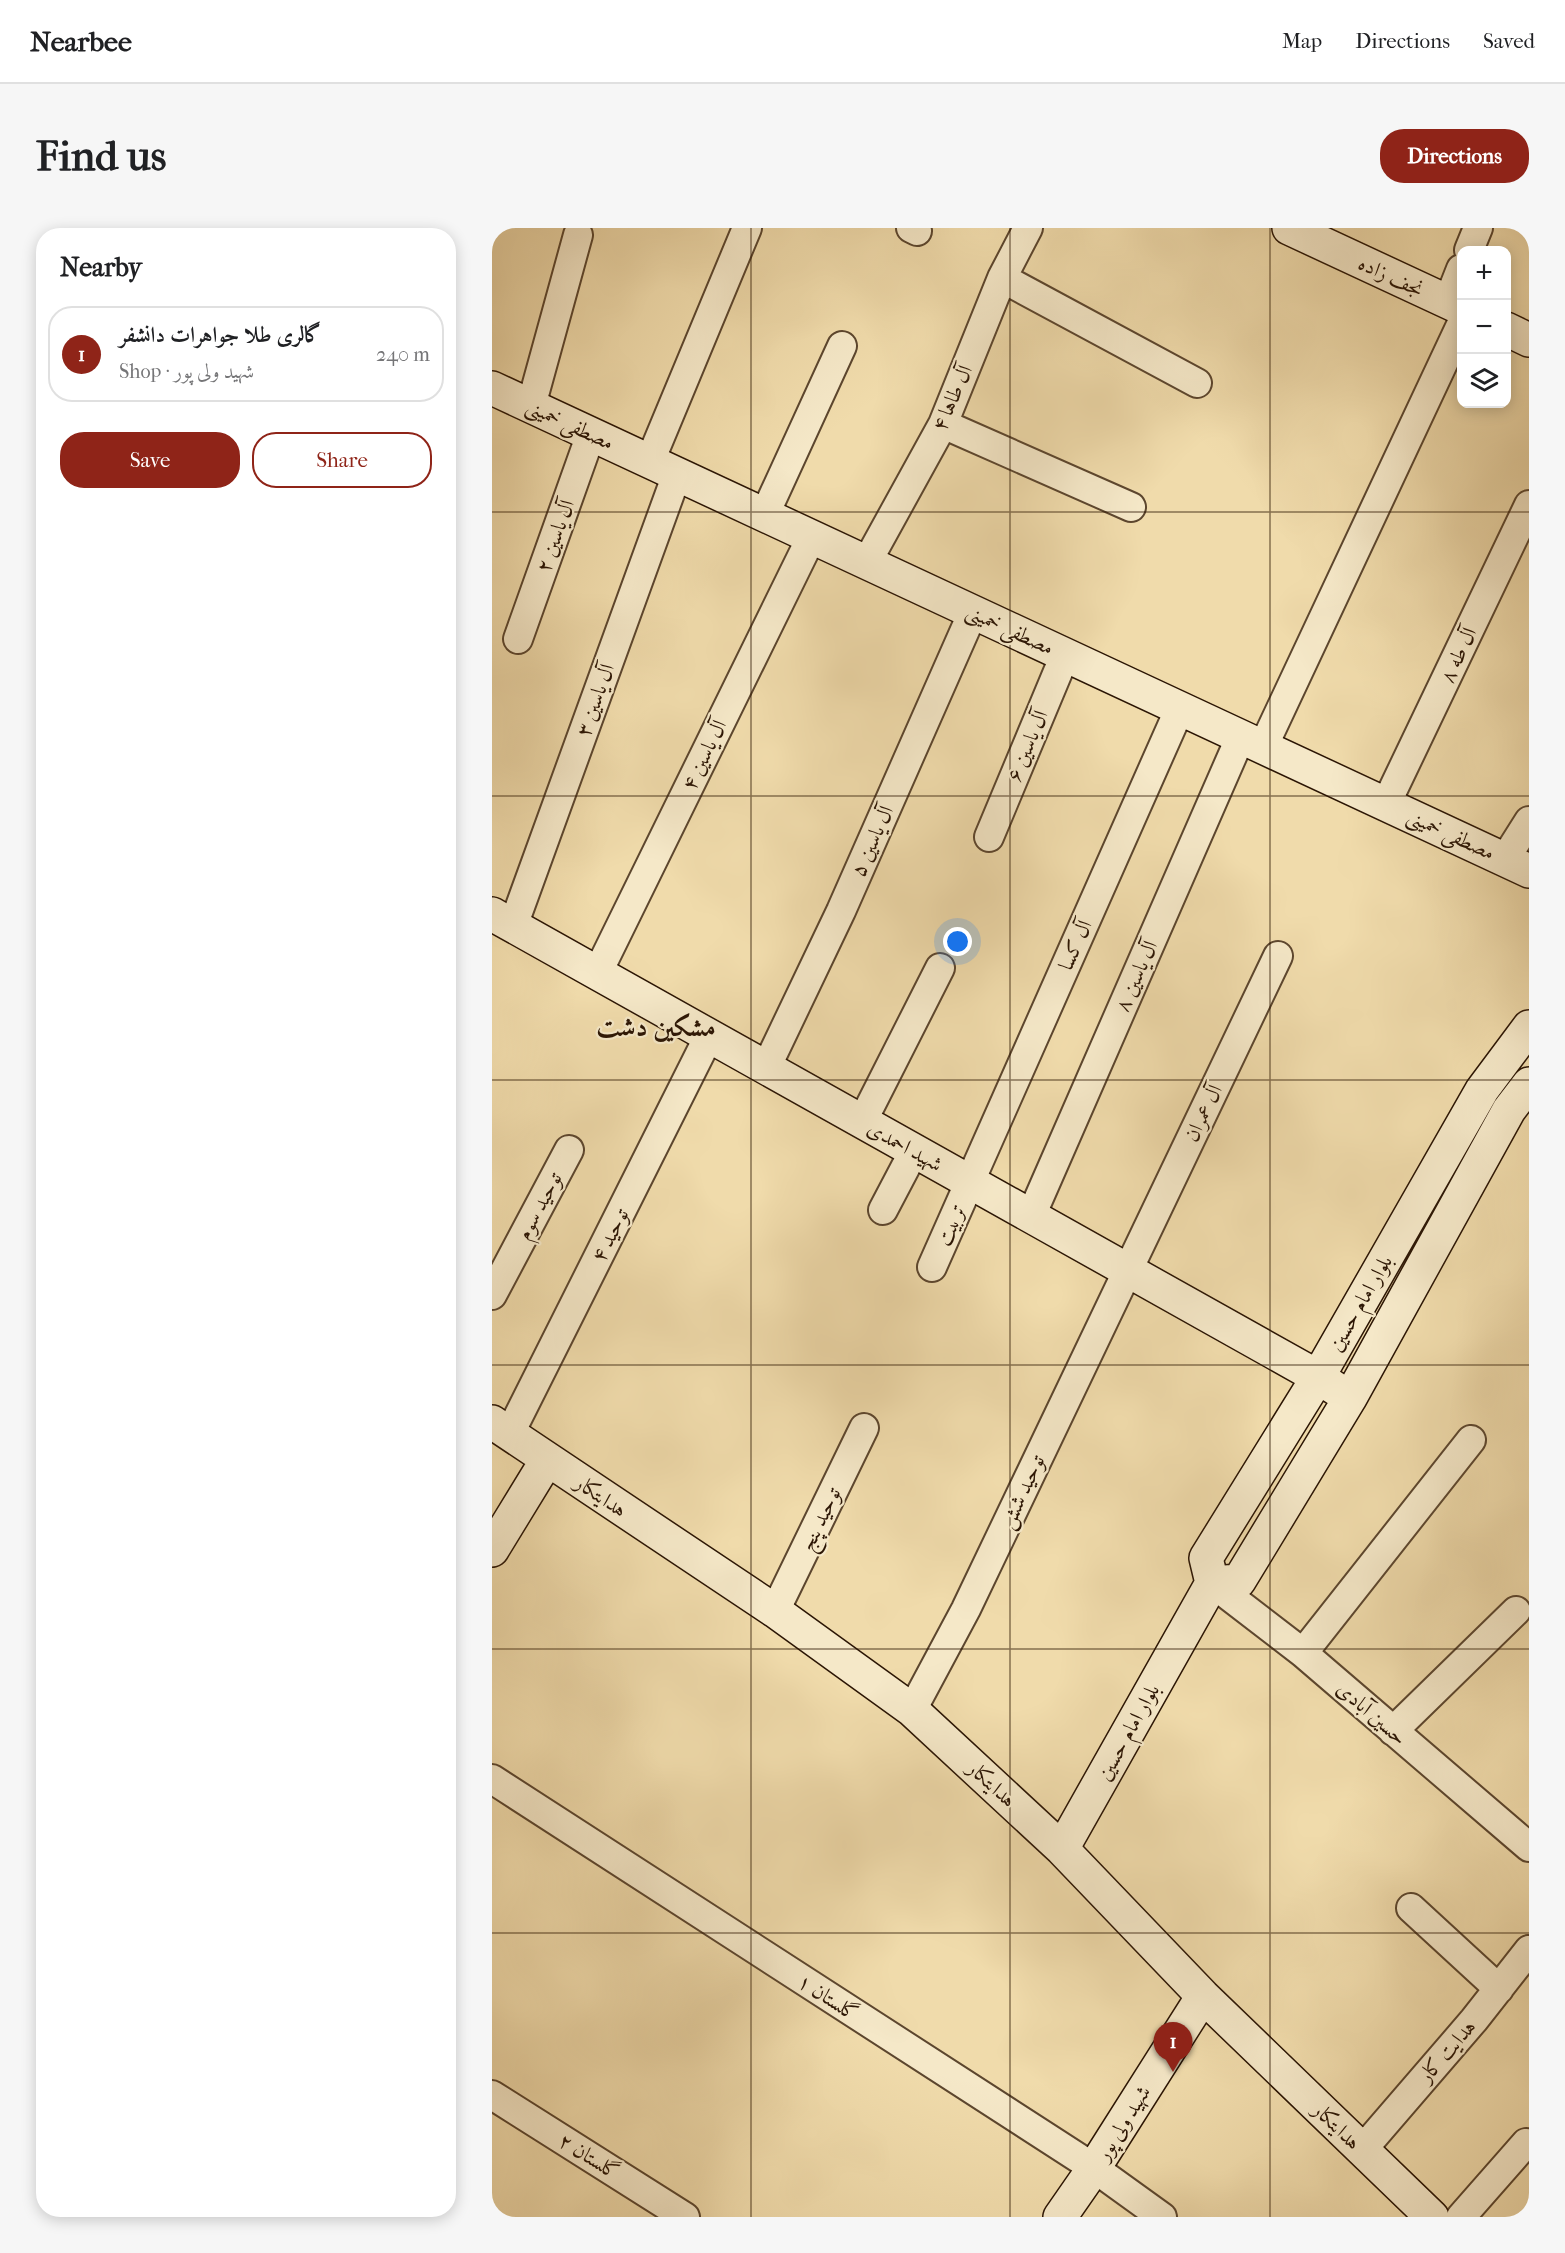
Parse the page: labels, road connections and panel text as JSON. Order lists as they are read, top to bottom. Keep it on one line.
{"streets":{"main road":["نجف زاده","مصطفی خمینی","شهید احمدی","بلوار امام حسین","هدایتکار","شهید ولی پور"],"street":["آل طاها ۴","آل یاسین ۲","آل طه ۸","آل یاسین ۳","آل یاسین ۶","آل یاسین ۴","آل یاسین ۵","آل کسا","آل یاسین ۸","آل عمران","توحید سوم","تربیت","توحید ۴","توحید شش","توحید پنج","حسین آبادی","گلستان ۱","هدایت کار","گلستان ۲"]},"crossings":[["نجف زاده","آل یاسین ۸"],["آل طاها ۴","مصطفی خمینی"],["مصطفی خمینی","آل یاسین ۲"],["مصطفی خمینی","آل طه ۸"],["مصطفی خمینی","آل یاسین ۳"],["مصطفی خمینی","آل یاسین ۶"],["مصطفی خمینی","آل یاسین ۴"],["مصطفی خمینی","آل یاسین ۵"],["مصطفی خمینی","آل کسا"],["مصطفی خمینی","آل یاسین ۸"],["آل یاسین ۳","شهید احمدی"],["آل یاسین ۴","شهید احمدی"],["آل یاسین ۵","شهید احمدی"],["آل کسا","شهید احمدی"],["آل کسا","تربیت"],["آل یاسین ۸","شهید احمدی"],["آل عمران","شهید احمدی"],["آل عمران","توحید شش"],["شهید احمدی","تربیت"],["شهید احمدی","توحید ۴"],["شهید احمدی","بلوار امام حسین"],["شهید احمدی","توحید شش"],["توحید ۴","هدایتکار"],["بلوار امام حسین","هدایتکار"],["بلوار امام حسین","حسین آبادی"],["توحید شش","هدایتکار"],["هدایتکار","توحید پنج"],["هدایتکار","هدایت کار"],["هدایتکار","شهید ولی پور"],["گلستان ۱","شهید ولی پور"]],"districts":["مشکین دشت"],"page":{"header":"Nearbee","nav":["Map","Directions","Saved"],"buttons":["Directions",["Save","Share"]],"title":"Find us","heading":"Nearby","map_buttons":["+","−"],"list":[{"mark":"1","name":"گالری طلا جواهرات دانشفر","note":"Shop · شهید ولی پور","value":"240 m"}],"pins":"1"}}
